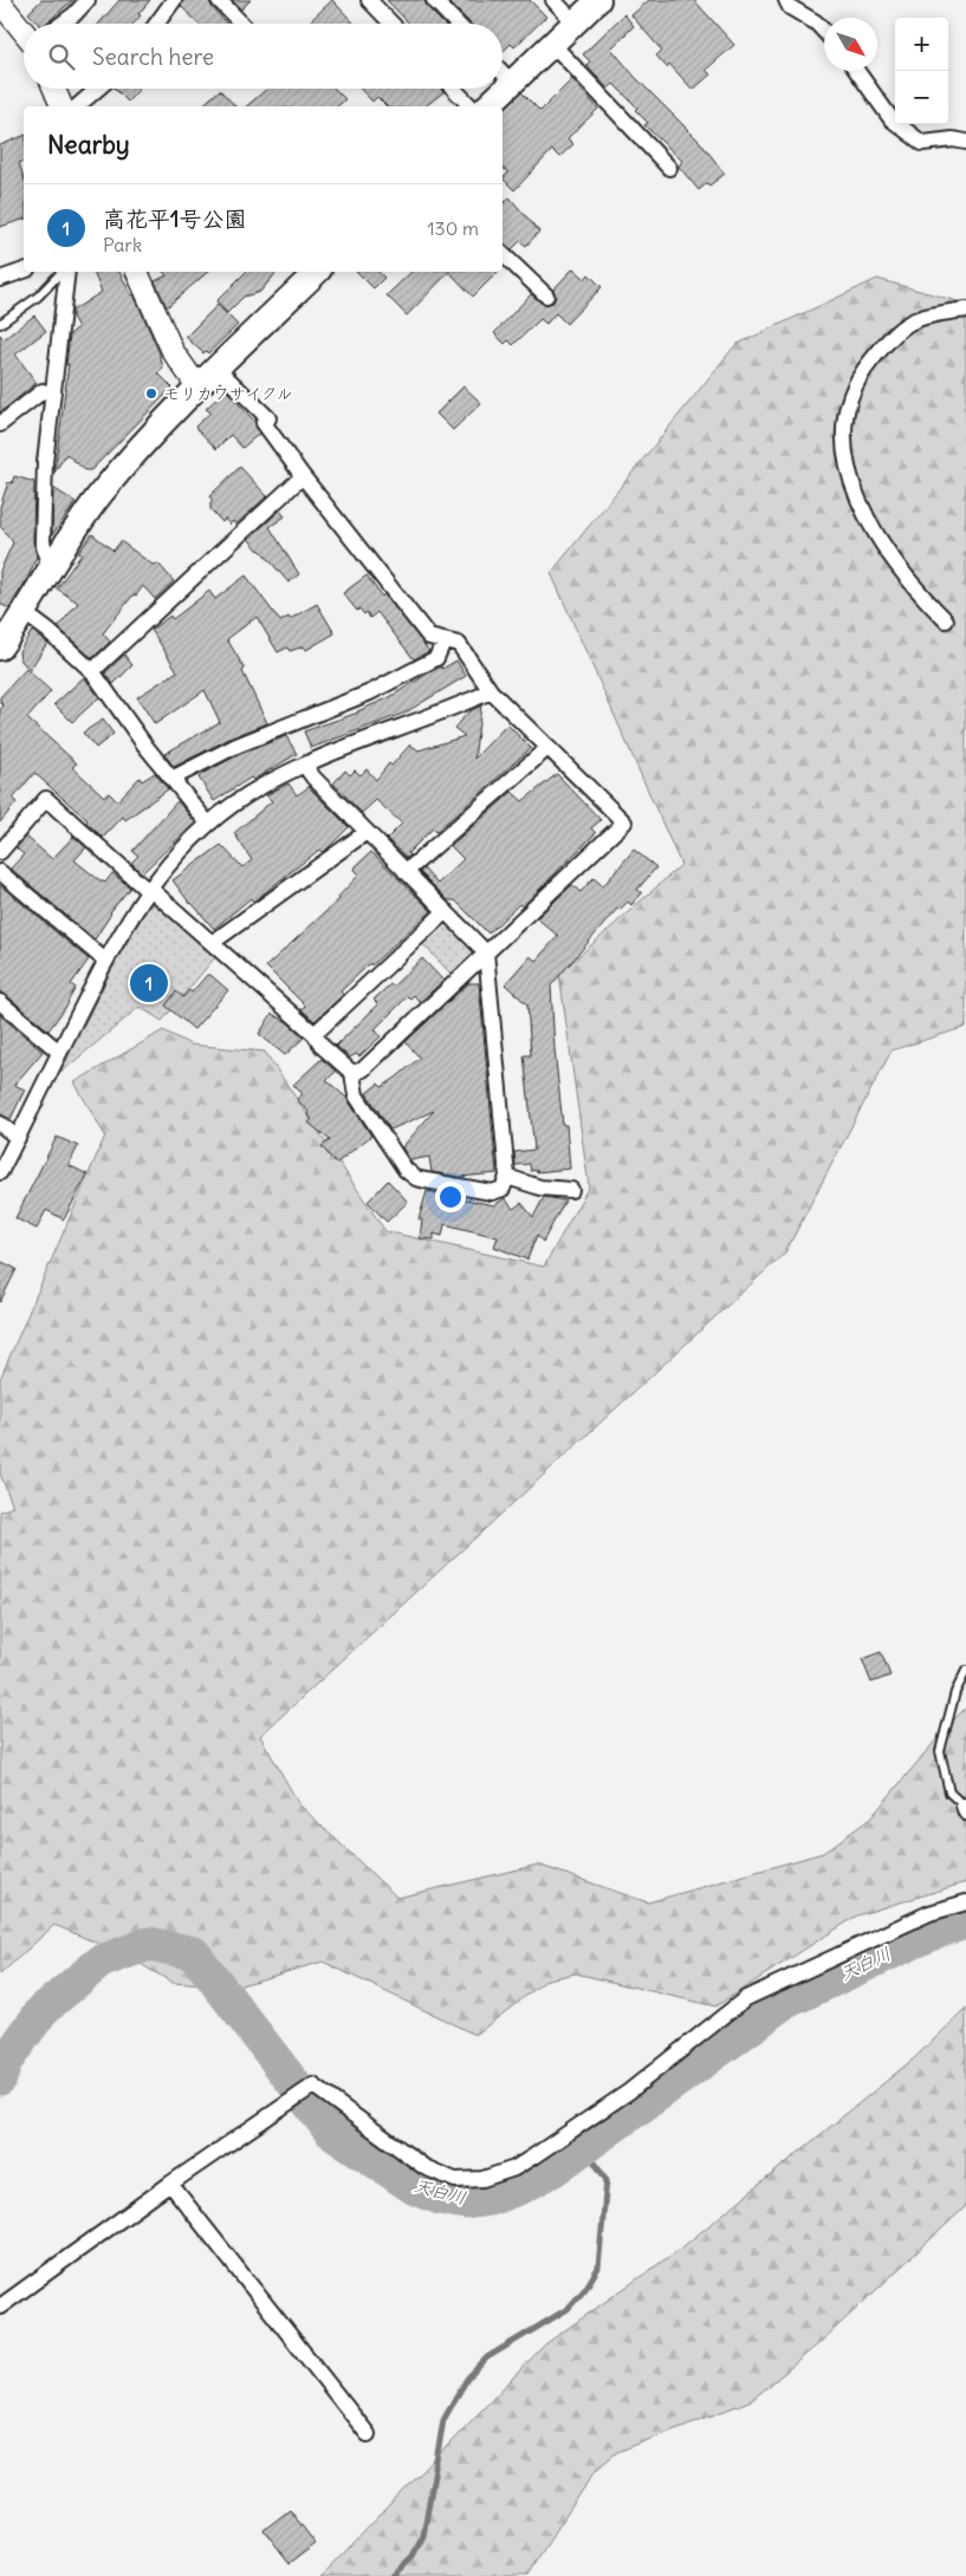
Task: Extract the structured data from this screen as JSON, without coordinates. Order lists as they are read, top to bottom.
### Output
{
  "water": ["天白川"],
  "places": ["モリカワサイクル"],
  "north": "bottom right",
  "page": {
    "map_buttons": ["+", "−"],
    "search": "Search here",
    "heading": "Nearby",
    "list": [
      {
        "mark": "1",
        "name": "高花平1号公園",
        "note": "Park",
        "value": "130 m"
      }
    ],
    "pins": "1"
  }
}
